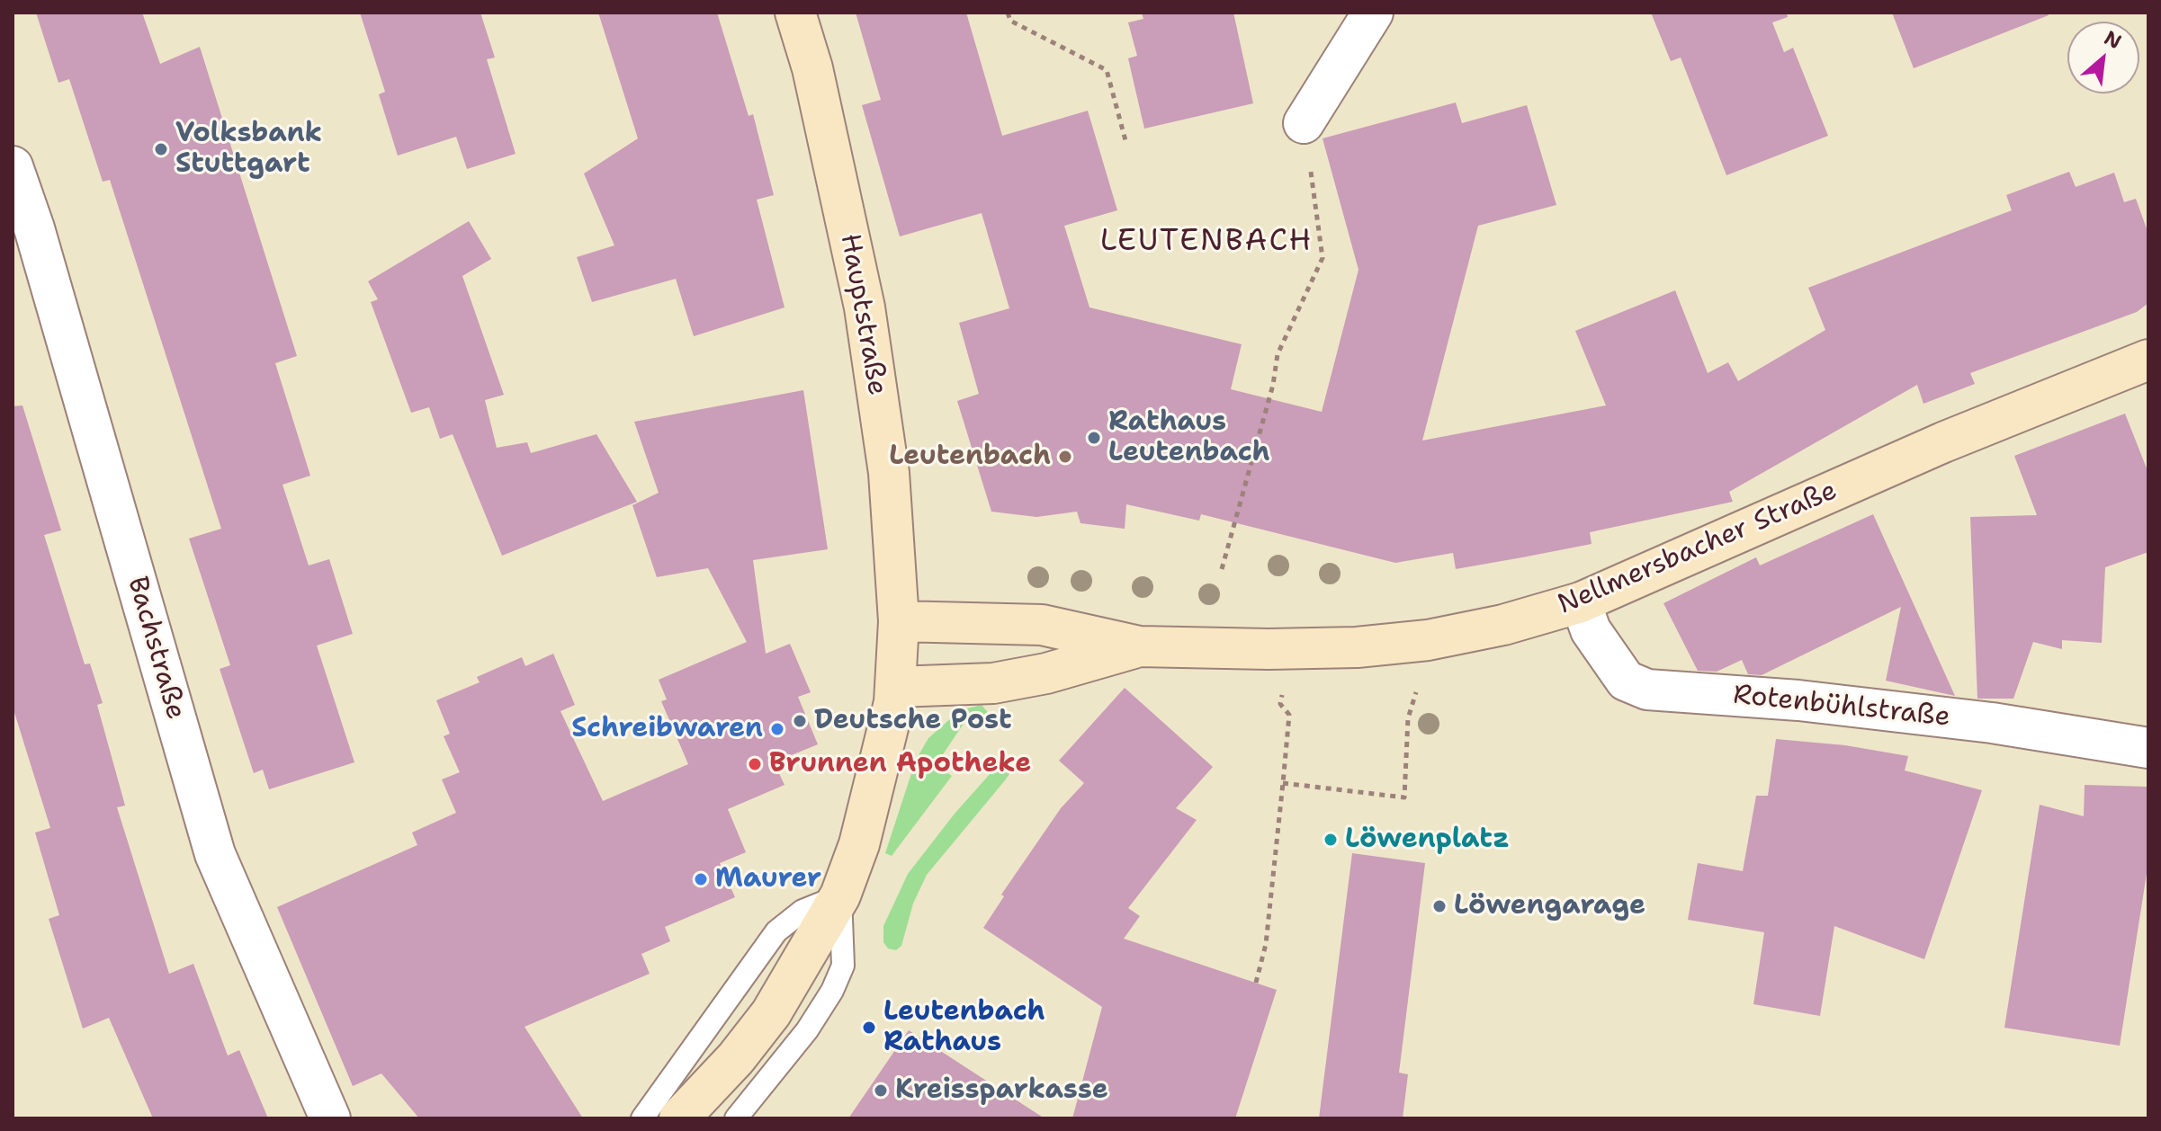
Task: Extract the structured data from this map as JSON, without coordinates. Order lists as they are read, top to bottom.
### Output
{
  "streets": {
    "street": [
      "Hauptstraße",
      "Nellmersbacher Straße",
      "Bachstraße",
      "Rotenbühlstraße"
    ]
  },
  "crossings": [
    ["Hauptstraße", "Nellmersbacher Straße"],
    ["Nellmersbacher Straße", "Rotenbühlstraße"]
  ],
  "districts": ["LEUTENBACH"],
  "places": [
    "Volksbank Stuttgart",
    "Rathaus Leutenbach",
    "Leutenbach",
    "Deutsche Post",
    "Schreibwaren",
    "Brunnen Apotheke",
    "Löwenplatz",
    "Maurer",
    "Löwengarage",
    "Leutenbach Rathaus",
    "Kreissparkasse"
  ],
  "north": "top right"
}
